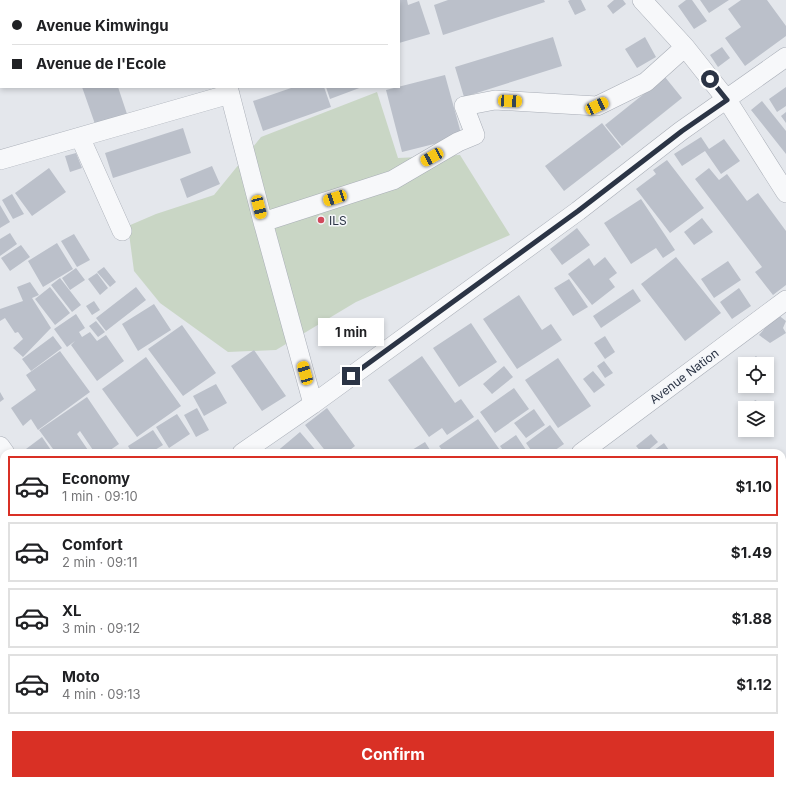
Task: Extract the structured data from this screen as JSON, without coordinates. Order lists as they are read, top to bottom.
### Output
{
  "streets": {
    "street": ["Avenue Nation"]
  },
  "places": ["ILS"],
  "page": {
    "banner": ["Avenue Kimwingu", "Avenue de l'Ecole"],
    "bubble": "1 min",
    "list": [
      {
        "name": "Economy",
        "note": "1 min · 09:10",
        "value": "$1.10"
      },
      {
        "name": "Comfort",
        "note": "2 min · 09:11",
        "value": "$1.49"
      },
      {
        "name": "XL",
        "note": "3 min · 09:12",
        "value": "$1.88"
      },
      {
        "name": "Moto",
        "note": "4 min · 09:13",
        "value": "$1.12"
      }
    ],
    "buttons": "Confirm"
  }
}
